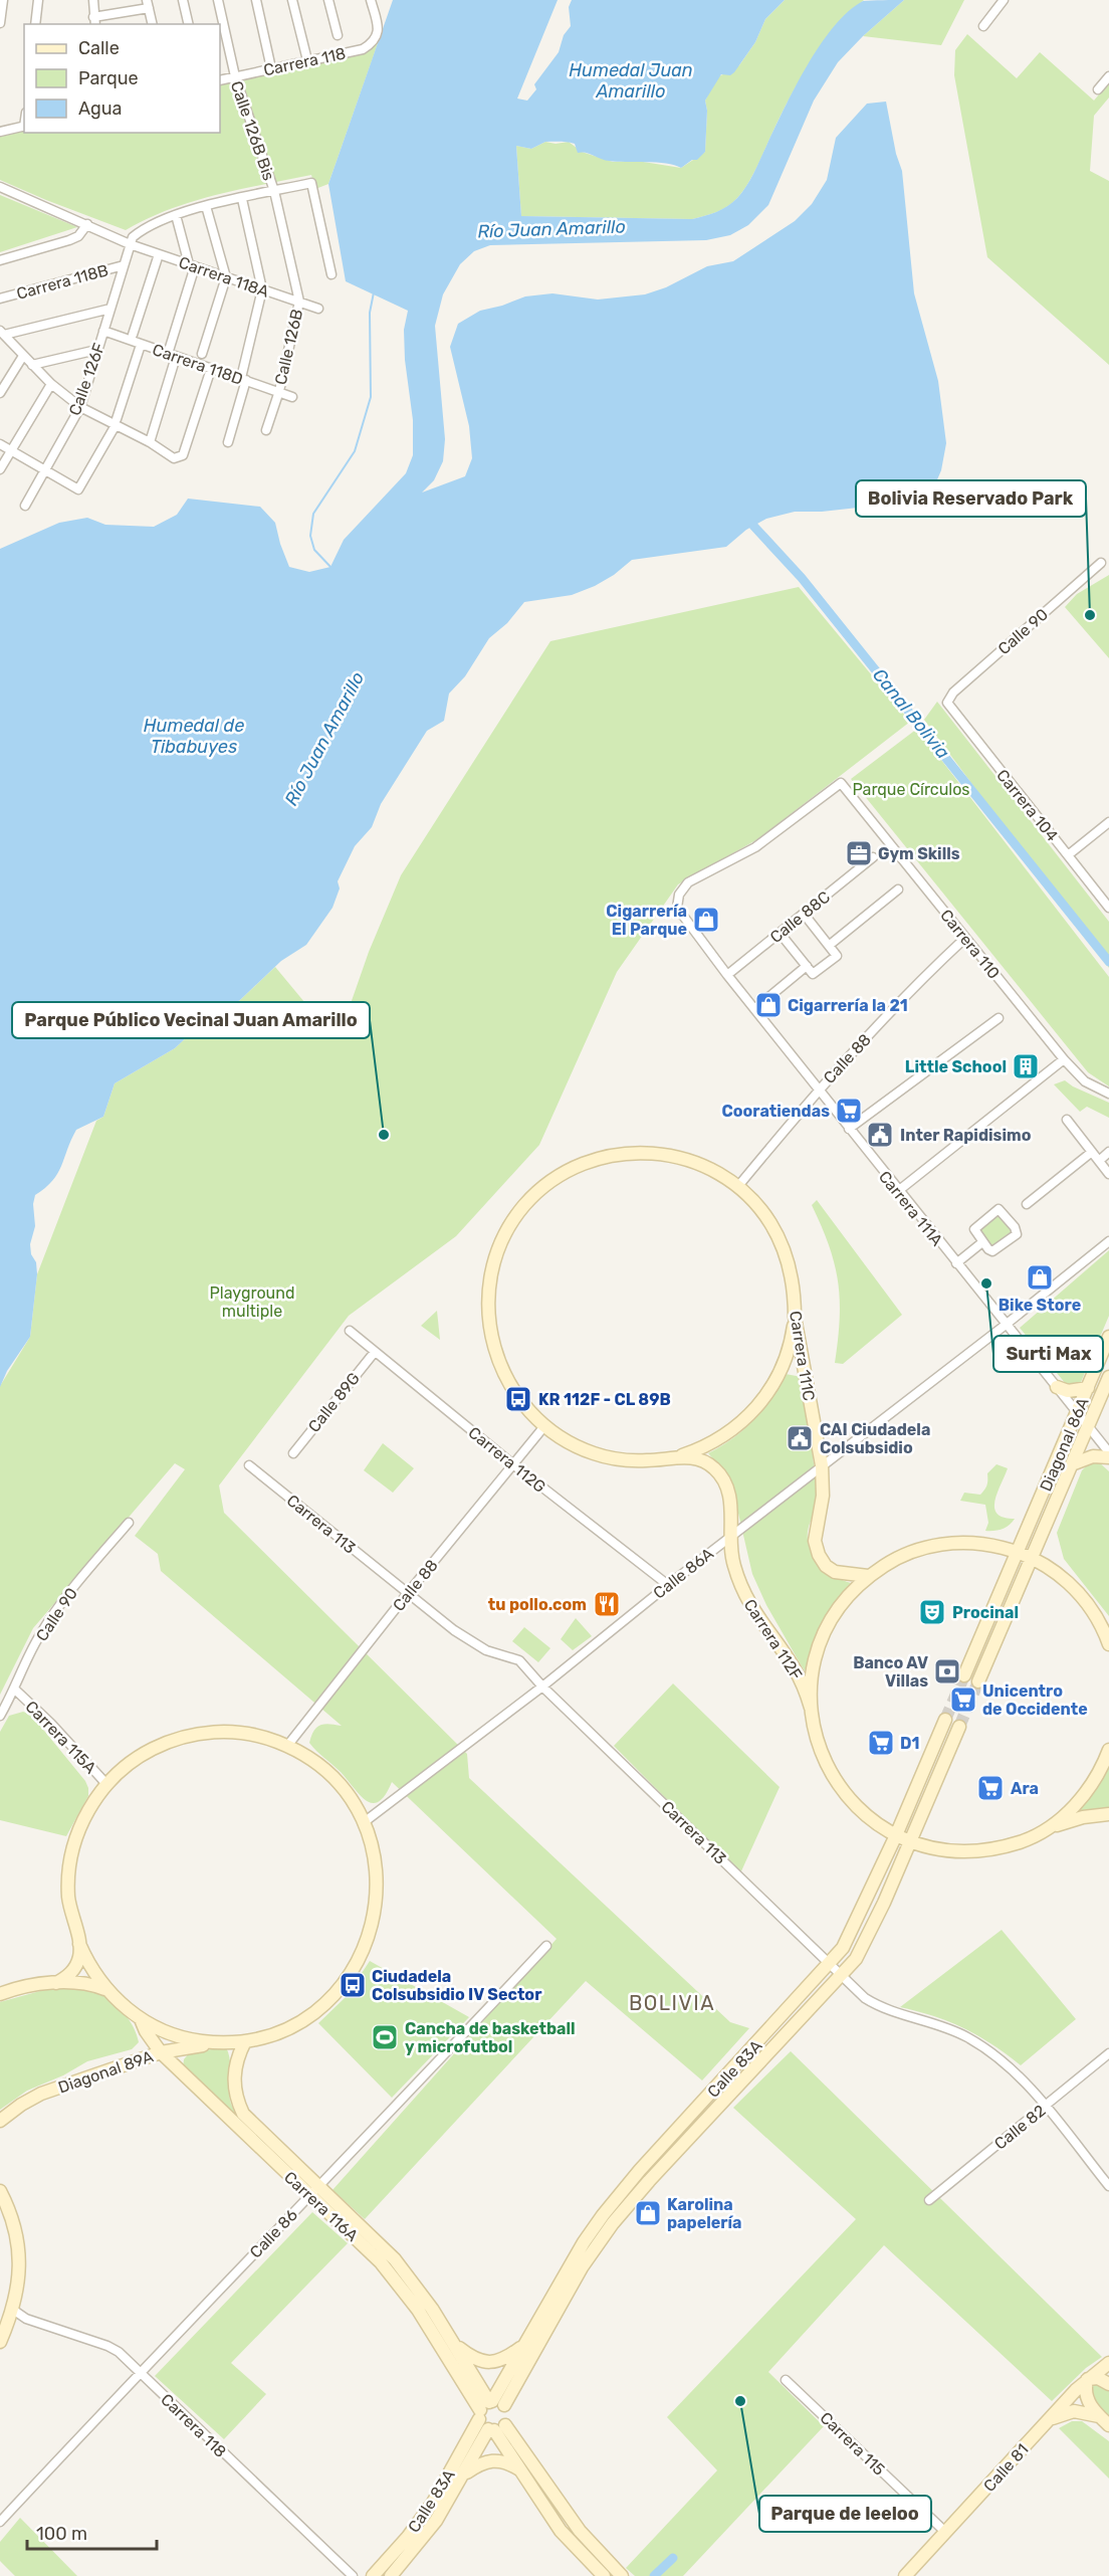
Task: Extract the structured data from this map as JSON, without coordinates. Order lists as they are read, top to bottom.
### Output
{
  "streets": {
    "street": [
      "Carrera 118",
      "Calle 126B Bis",
      "Carrera 118A",
      "Carrera 118B",
      "Calle 126B",
      "Carrera 118D",
      "Calle 126F",
      "Calle 90",
      "Carrera 104",
      "Calle 88C",
      "Carrera 110",
      "Calle 88",
      "Carrera 111A",
      "Carrera 111C",
      "Calle 89G",
      "Diagonal 86A",
      "Carrera 112G",
      "Carrera 113",
      "Calle 86A",
      "Carrera 112F",
      "Carrera 115A",
      "Calle 83A",
      "Diagonal 89A",
      "Calle 82",
      "Carrera 116A",
      "Calle 86",
      "Carrera 115",
      "Calle 81"
    ]
  },
  "crossings": [
    ["Carrera 118", "Calle 126B Bis"],
    ["Carrera 118", "Calle 86"],
    ["Calle 126B Bis", "Carrera 118A"],
    ["Calle 126B Bis", "Calle 126B"],
    ["Calle 126B Bis", "Carrera 118D"],
    ["Carrera 118A", "Calle 126B"],
    ["Carrera 118A", "Calle 126F"],
    ["Carrera 118B", "Calle 126F"],
    ["Calle 126B", "Carrera 118D"],
    ["Carrera 118D", "Calle 126F"],
    ["Calle 90", "Carrera 104"],
    ["Calle 90", "Carrera 115A"],
    ["Calle 88C", "Carrera 111A"],
    ["Carrera 110", "Calle 88"],
    ["Carrera 110", "Carrera 111A"],
    ["Calle 88", "Carrera 111A"],
    ["Calle 88", "Carrera 111C"],
    ["Calle 88", "Carrera 112G"],
    ["Calle 88", "Carrera 113"],
    ["Calle 88", "Carrera 112F"],
    ["Carrera 111A", "Diagonal 86A"],
    ["Carrera 111A", "Calle 86A"],
    ["Carrera 111C", "Calle 86A"],
    ["Carrera 111C", "Carrera 112F"],
    ["Calle 89G", "Carrera 112G"],
    ["Carrera 112G", "Calle 86A"],
    ["Carrera 113", "Calle 86A"],
    ["Carrera 113", "Calle 83A"],
    ["Carrera 113", "Calle 82"],
    ["Calle 86A", "Carrera 112F"],
    ["Calle 86A", "Diagonal 89A"],
    ["Calle 83A", "Carrera 116A"],
    ["Diagonal 89A", "Carrera 116A"],
    ["Carrera 116A", "Calle 86"],
    ["Carrera 115", "Calle 81"]
  ],
  "districts": ["BOLIVIA"],
  "water": [
    "Humedal Juan Amarillo",
    "Río Juan Amarillo",
    "Canal Bolivia",
    "Humedal de Tibabuyes"
  ],
  "parks": ["Parque Círculos", "Playground multiple"],
  "places": {
    "other": [
      "Bolivia Reservado Park",
      "Parque Público Vecinal Juan Amarillo",
      "Surti Max",
      "Parque de leeloo"
    ],
    "office": ["Gym Skills"],
    "shop": [
      "Cigarrería El Parque",
      "Cigarrería la 21",
      "Bike Store",
      "Karolina papelería"
    ],
    "building": ["Little School"],
    "supermarket": [
      "Cooratiendas",
      "Unicentro de Occidente",
      "D1",
      "Ara"
    ],
    "public building": ["Inter Rapidisimo", "CAI Ciudadela Colsubsidio"],
    "bus stop": ["KR 112F - CL 89B", "Ciudadela Colsubsidio IV Sector"],
    "restaurant": ["tu pollo.com"],
    "theatre": ["Procinal"],
    "bank": ["Banco AV Villas"],
    "sports": ["Cancha de basketball y microfutbol"]
  },
  "legend": ["Calle", "Parque", "Agua"],
  "scale_bar": "100 m"
}
